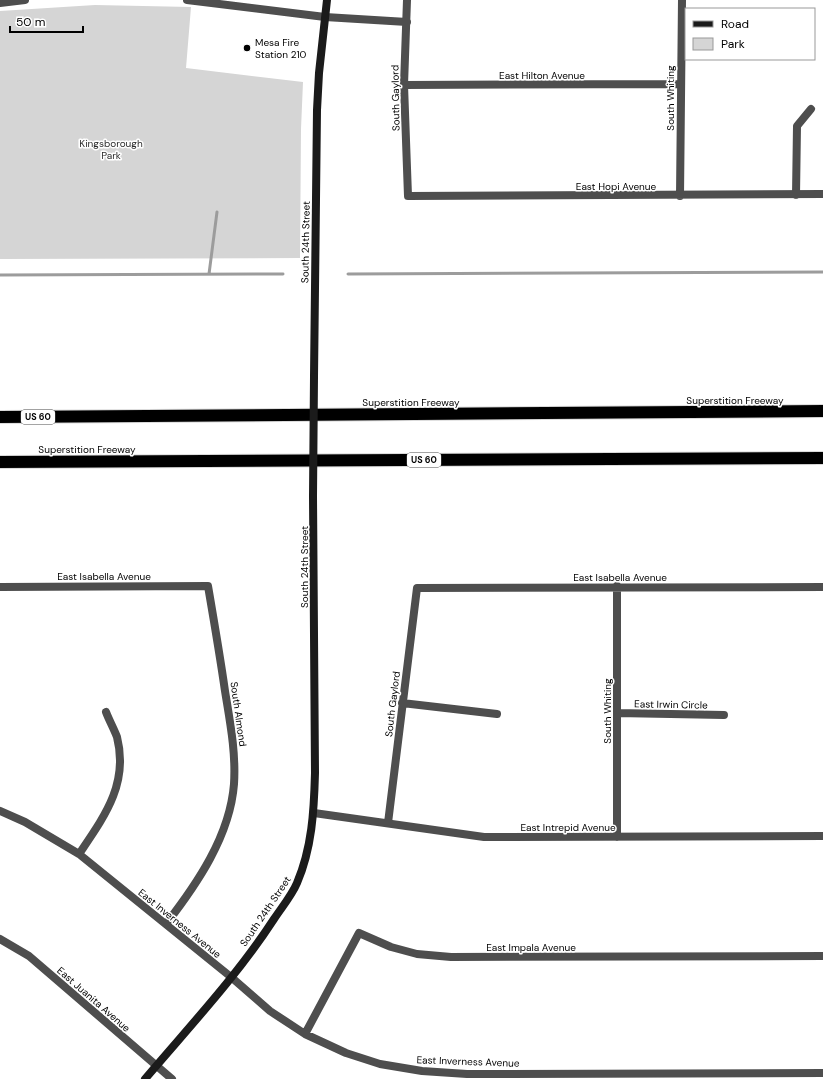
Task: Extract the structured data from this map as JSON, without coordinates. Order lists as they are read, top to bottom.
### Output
{
  "streets": {
    "highway": ["Superstition Freeway", "US 60"],
    "street": [
      "East Hilton Avenue",
      "South Gaylord",
      "South Whiting",
      "East Hopi Avenue",
      "South 24th Street",
      "East Isabella Avenue",
      "East Irwin Circle",
      "South Almond",
      "East Intrepid Avenue",
      "East Inverness Avenue",
      "East Impala Avenue",
      "East Juanita Avenue"
    ]
  },
  "crossings": [
    ["East Hilton Avenue", "South Gaylord"],
    ["East Hilton Avenue", "South Whiting"],
    ["South Gaylord", "East Hopi Avenue"],
    ["South Gaylord", "East Isabella Avenue"],
    ["South Gaylord", "East Intrepid Avenue"],
    ["South Whiting", "East Hopi Avenue"],
    ["South Whiting", "East Isabella Avenue"],
    ["South Whiting", "East Irwin Circle"],
    ["South Whiting", "East Intrepid Avenue"],
    ["South 24th Street", "East Intrepid Avenue"],
    ["South 24th Street", "East Inverness Avenue"],
    ["South 24th Street", "East Juanita Avenue"],
    ["East Isabella Avenue", "South Almond"],
    ["South Almond", "East Inverness Avenue"],
    ["East Inverness Avenue", "East Impala Avenue"]
  ],
  "parks": ["Kingsborough Park"],
  "places": ["Mesa Fire Station 210"],
  "legend": ["Road", "Park"],
  "scale_bar": "50 m"
}
